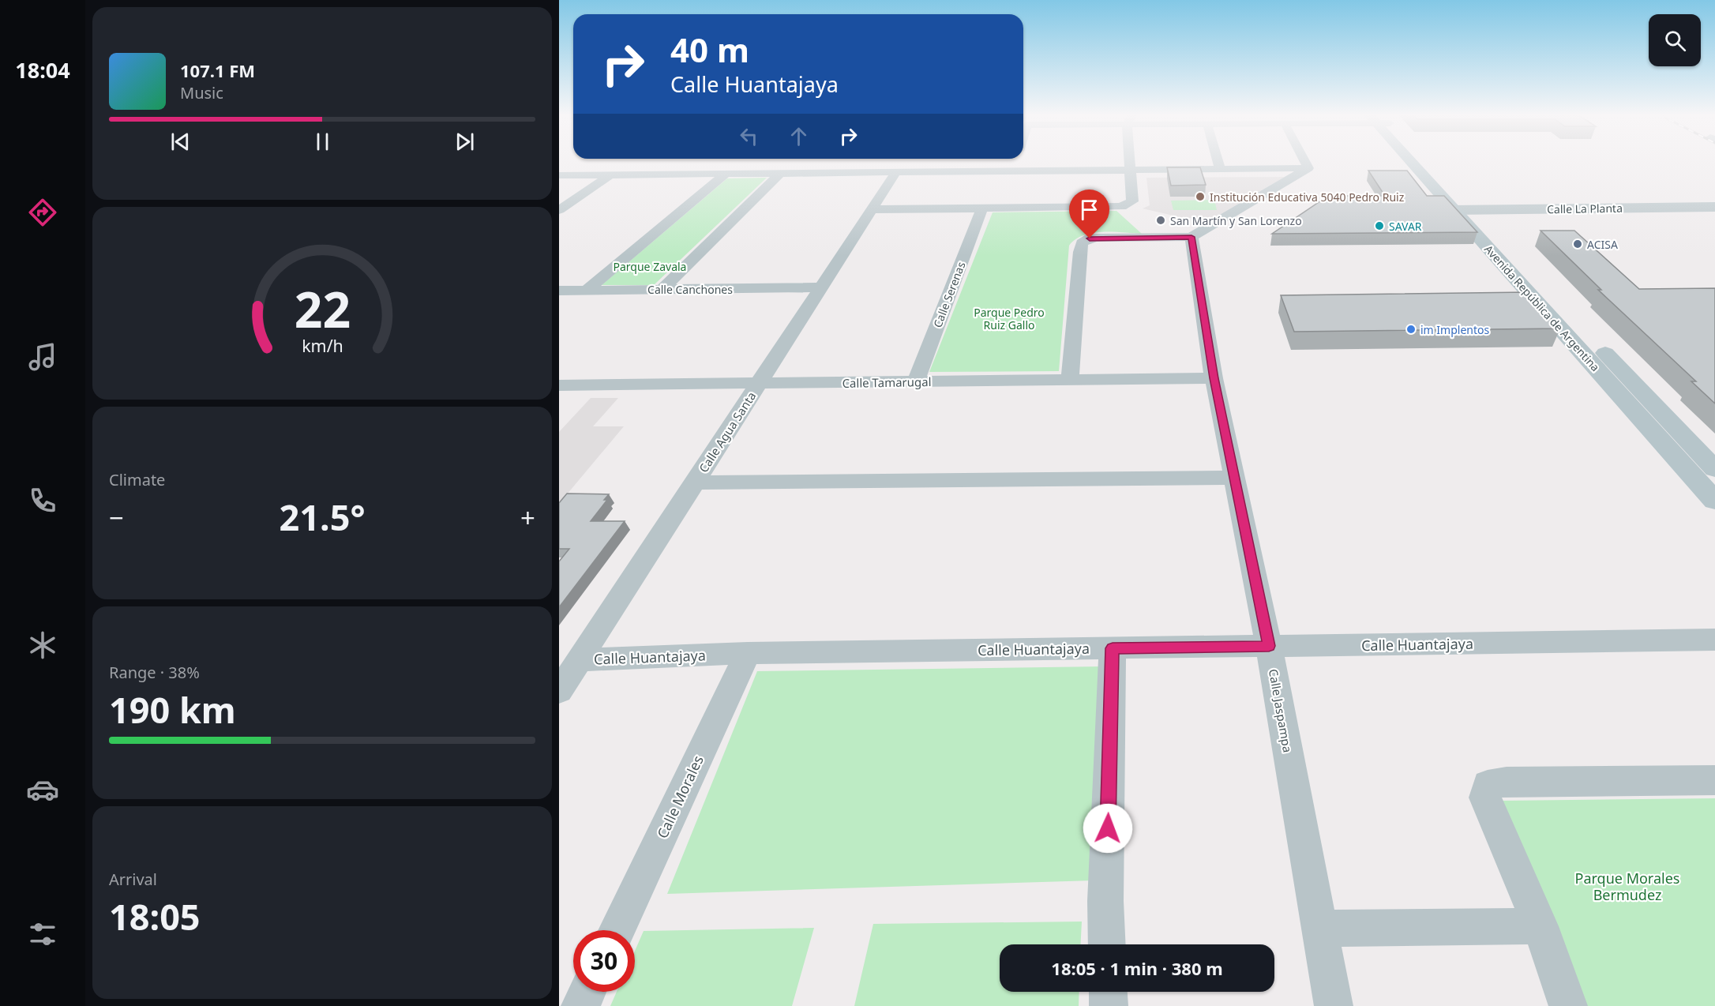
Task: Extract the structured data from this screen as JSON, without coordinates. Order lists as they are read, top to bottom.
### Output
{
  "streets": {
    "main road": ["Avenida República de Argentina"],
    "street": [
      "Calle La Planta",
      "Calle Canchones",
      "Calle Serenas",
      "Calle Tamarugal",
      "Calle Agua Santa",
      "Calle Huantajaya",
      "Calle Jaspampa",
      "Calle Morales"
    ]
  },
  "crossings": [
    ["Calle La Planta", "Avenida República de Argentina"],
    ["Calle Canchones", "Calle Agua Santa"],
    ["Calle Serenas", "Calle Tamarugal"],
    ["Calle Tamarugal", "Calle Agua Santa"],
    ["Calle Tamarugal", "Calle Jaspampa"],
    ["Calle Agua Santa", "Calle Huantajaya"],
    ["Calle Huantajaya", "Calle Jaspampa"],
    ["Calle Huantajaya", "Calle Morales"]
  ],
  "parks": ["Parque Zavala", "Parque Pedro Ruiz Gallo", "Parque Morales Bermudez"],
  "places": [
    "Institución Educativa 5040 Pedro Ruiz",
    "San Martín y San Lorenzo",
    "SAVAR",
    "ACISA",
    "im Implentos"
  ],
  "page": {
    "tabs": "18:04",
    "turn": ["40 m", "Calle Huantajaya"],
    "song": ["107.1 FM", "Music"],
    "tile": [
      "Climate",
      ["Range · 38%", "190 km"],
      ["Arrival", "18:05"]
    ],
    "heat": ["−", "21.5°", "+"],
    "limit": "30",
    "trip": "18:05 · 1 min · 380 m",
    "gauge": ["22", "km/h"]
  }
}
